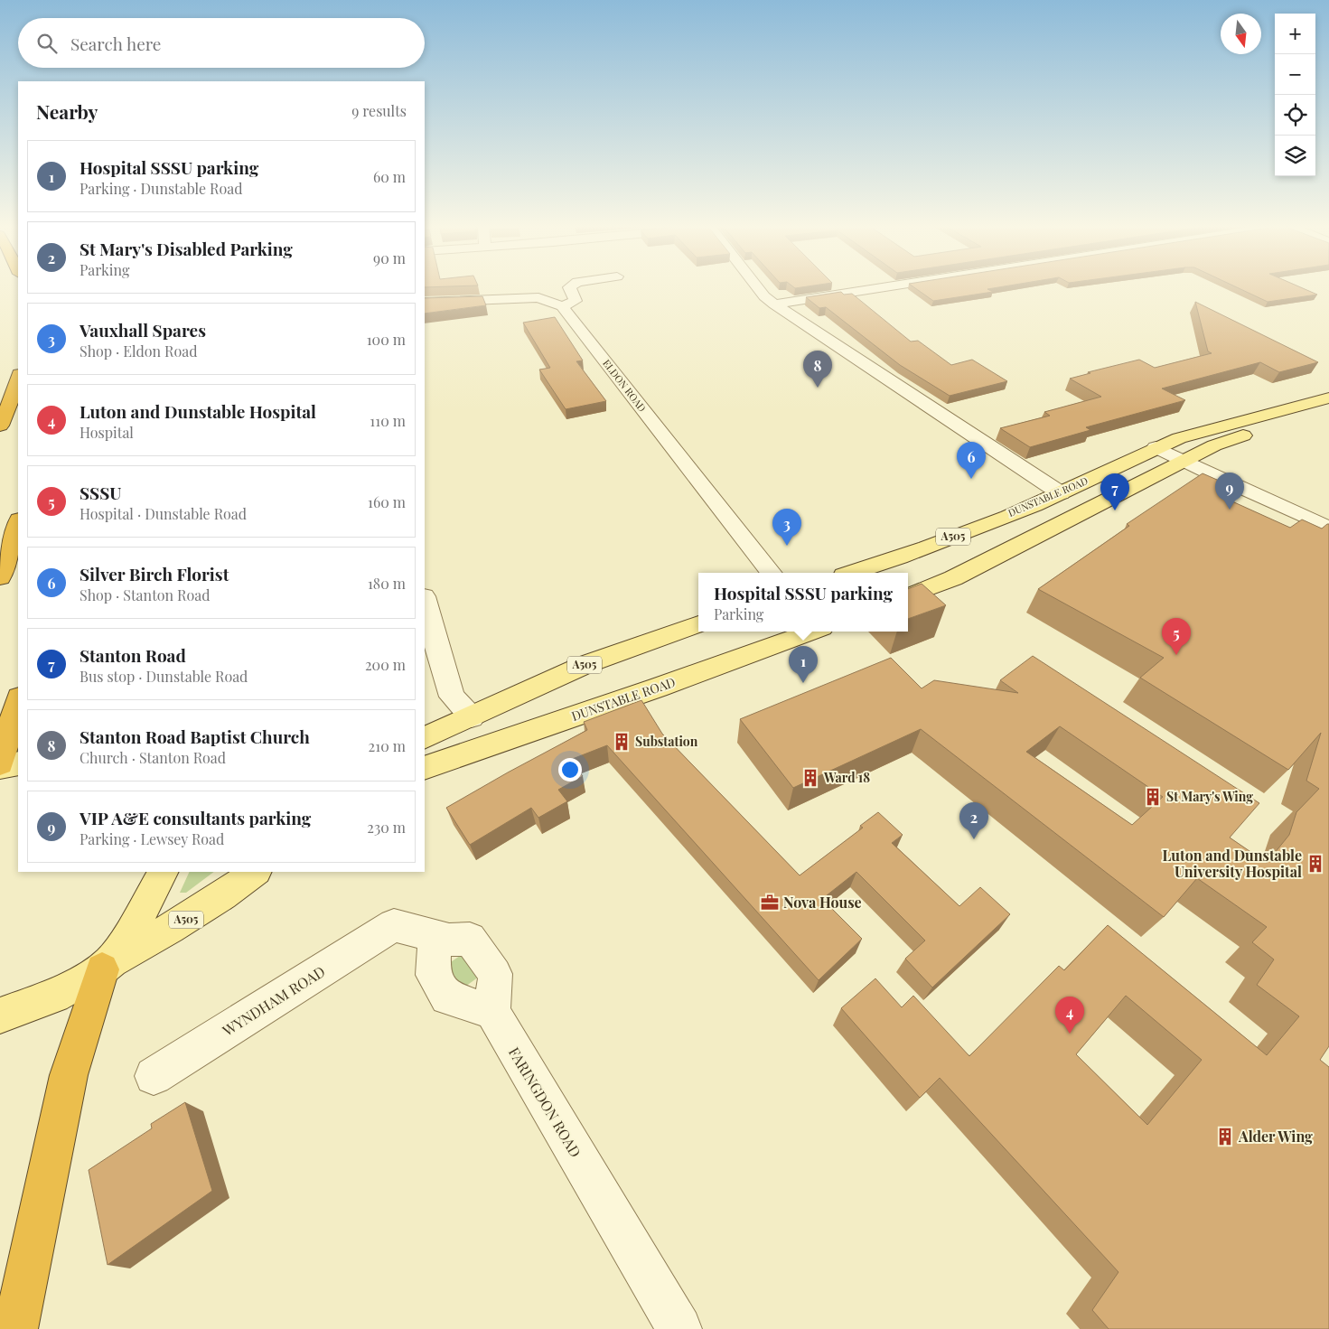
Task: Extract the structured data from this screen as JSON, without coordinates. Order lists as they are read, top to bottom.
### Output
{
  "streets": {
    "main road": ["DUNSTABLE ROAD", "A505"],
    "street": ["ELDON ROAD", "WYNDHAM ROAD", "FARINGDON ROAD"]
  },
  "places": {
    "building": [
      "Substation",
      "Ward 18",
      "St Mary's Wing",
      "Luton and Dunstable University Hospital",
      "Alder Wing"
    ],
    "office": ["Nova House"]
  },
  "north": "bottom",
  "page": {
    "map_buttons": ["+", "−"],
    "search": "Search here",
    "heading": ["Nearby", "9 results"],
    "list": [
      {
        "mark": "1",
        "name": "Hospital SSSU parking",
        "note": "Parking · Dunstable Road",
        "value": "60 m"
      },
      {
        "mark": "2",
        "name": "St Mary's Disabled Parking",
        "note": "Parking",
        "value": "90 m"
      },
      {
        "mark": "3",
        "name": "Vauxhall Spares",
        "note": "Shop · Eldon Road",
        "value": "100 m"
      },
      {
        "mark": "4",
        "name": "Luton and Dunstable Hospital",
        "note": "Hospital",
        "value": "110 m"
      },
      {
        "mark": "5",
        "name": "SSSU",
        "note": "Hospital · Dunstable Road",
        "value": "160 m"
      },
      {
        "mark": "6",
        "name": "Silver Birch Florist",
        "note": "Shop · Stanton Road",
        "value": "180 m"
      },
      {
        "mark": "7",
        "name": "Stanton Road",
        "note": "Bus stop · Dunstable Road",
        "value": "200 m"
      },
      {
        "mark": "8",
        "name": "Stanton Road Baptist Church",
        "note": "Church · Stanton Road",
        "value": "210 m"
      },
      {
        "mark": "9",
        "name": "VIP A&E consultants parking",
        "note": "Parking · Lewsey Road",
        "value": "230 m"
      }
    ],
    "pins": [
      "8",
      "6",
      "9",
      "7",
      "3",
      "5",
      "1",
      "2",
      "4"
    ],
    "popup": ["Hospital SSSU parking", "Parking"]
  }
}
